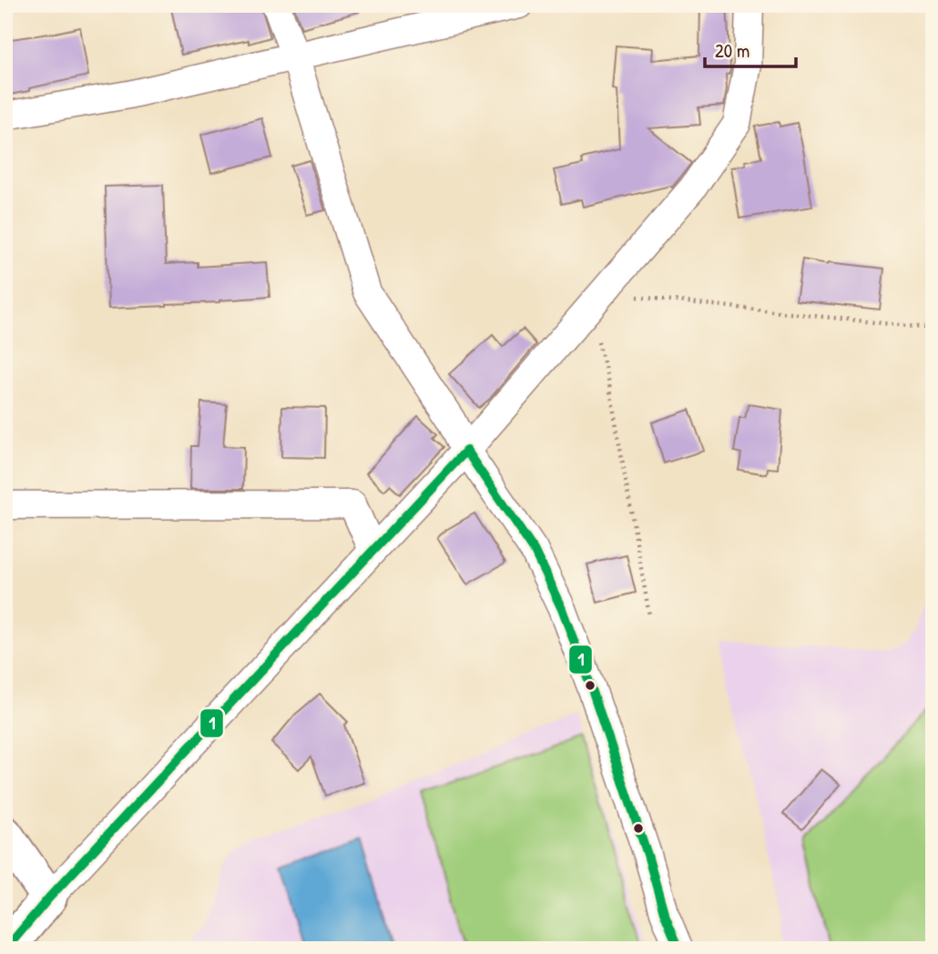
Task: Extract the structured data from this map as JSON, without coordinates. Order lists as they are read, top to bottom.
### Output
{
  "lines": ["transit line 1"],
  "scale_bar": "20 m"
}
